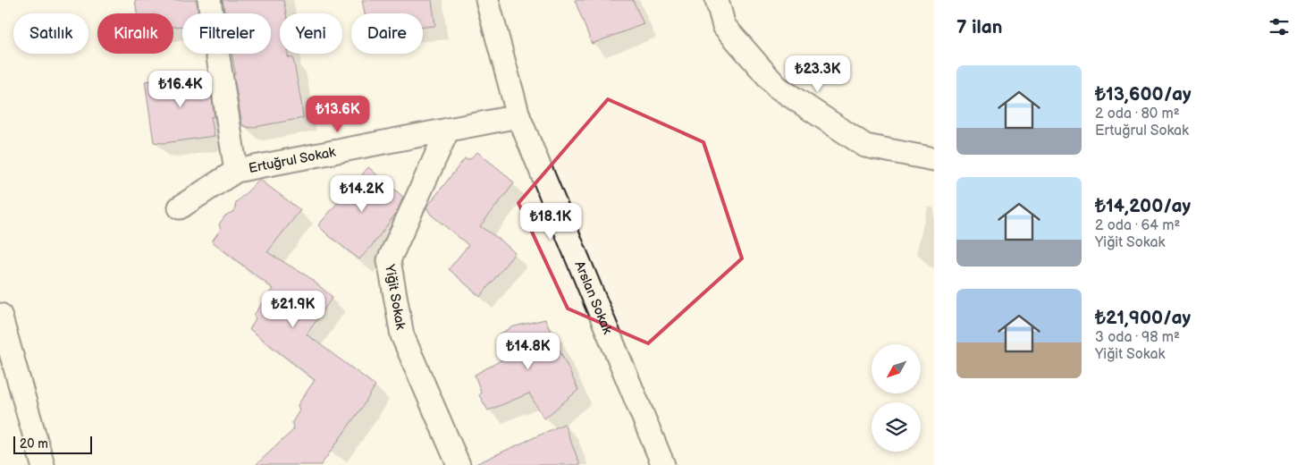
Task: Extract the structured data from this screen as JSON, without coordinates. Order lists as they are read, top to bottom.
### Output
{
  "streets": {
    "street": ["Ertuğrul Sokak", "Yiğit Sokak", "Arslan Sokak"]
  },
  "crossings": [
    ["Ertuğrul Sokak", "Yiğit Sokak"],
    ["Ertuğrul Sokak", "Arslan Sokak"]
  ],
  "scale_bar": "20 m",
  "north": "bottom left",
  "page": {
    "heading": "7 ilan",
    "chip": [
      "Satılık",
      "Kiralık",
      "Filtreler",
      "Yeni",
      "Daire"
    ],
    "list": [
      {
        "name": "₺13,600/ay",
        "note": "2 oda · 80 m² · Ertuğrul Sokak"
      },
      {
        "name": "₺14,200/ay",
        "note": "2 oda · 64 m² · Yiğit Sokak"
      },
      {
        "name": "₺21,900/ay",
        "note": "3 oda · 98 m² · Yiğit Sokak"
      }
    ],
    "price": [
      "₺23.3K",
      "₺16.4K",
      "₺13.6K",
      "₺14.2K",
      "₺18.1K",
      "₺21.9K",
      "₺14.8K"
    ],
    "scale": "20 m"
  }
}
